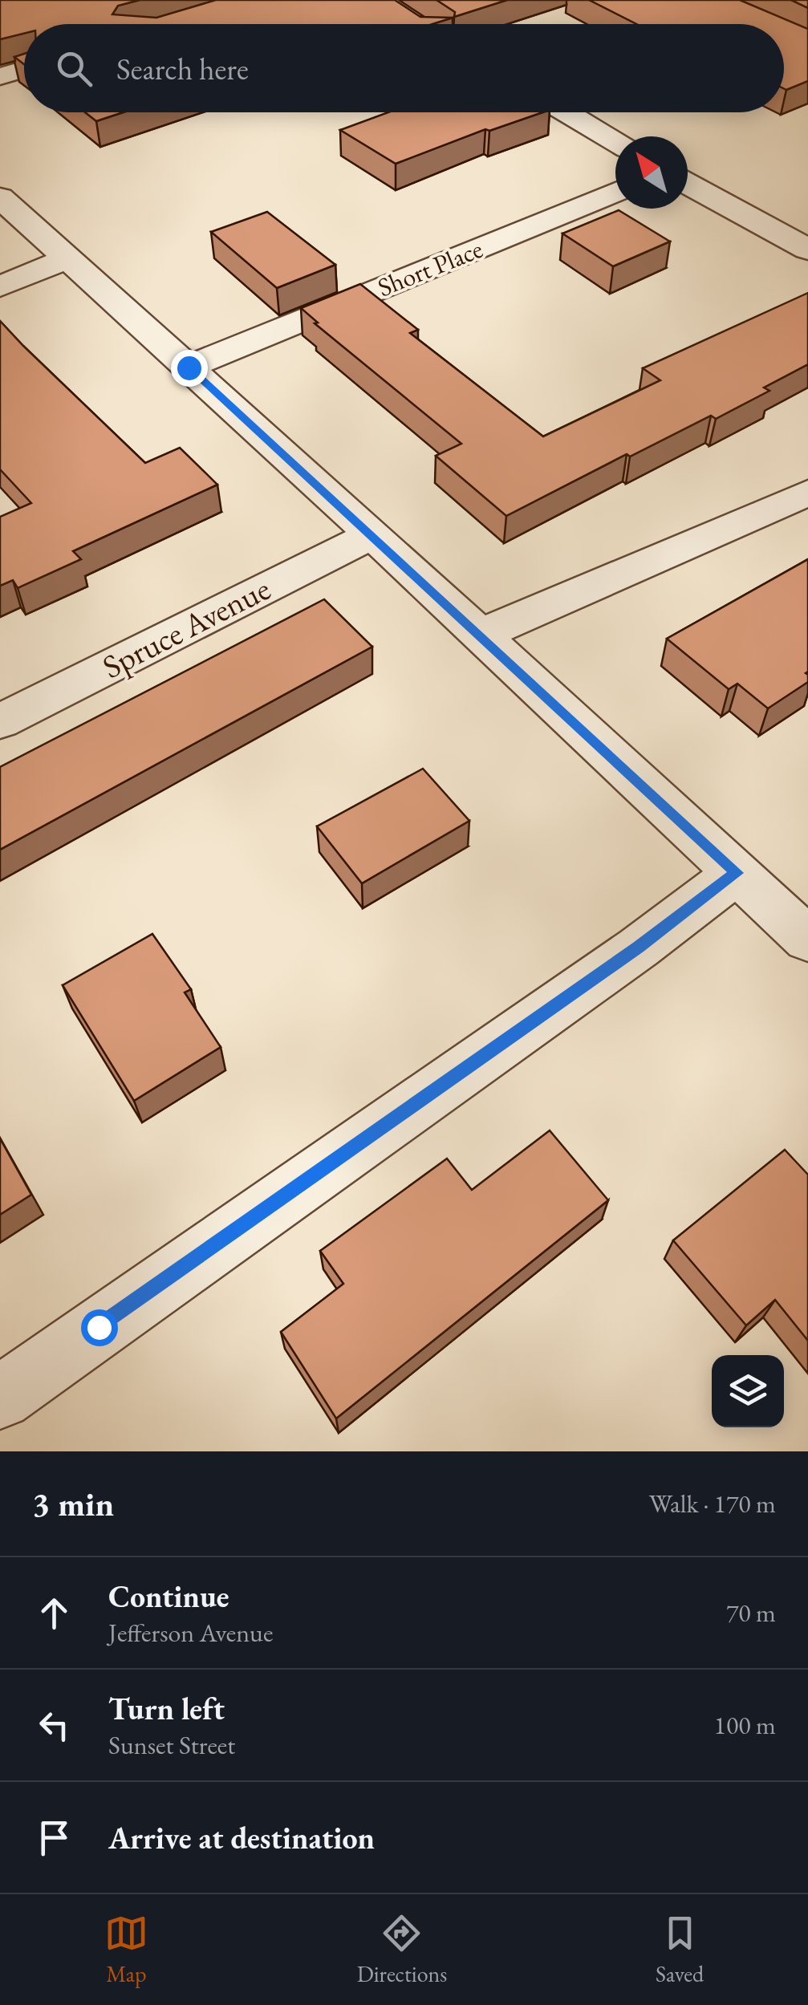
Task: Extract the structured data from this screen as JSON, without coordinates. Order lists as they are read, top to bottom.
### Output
{
  "streets": {
    "street": ["Short Place", "Spruce Avenue"]
  },
  "north": "top left",
  "page": {
    "search": "Search here",
    "heading": ["3 min", "Walk · 170 m"],
    "list": [
      ["Continue", "Jefferson Avenue", "70 m"],
      ["Turn left", "Sunset Street", "100 m"],
      "Arrive at destination"
    ],
    "nav": ["Map", "Directions", "Saved"]
  }
}
